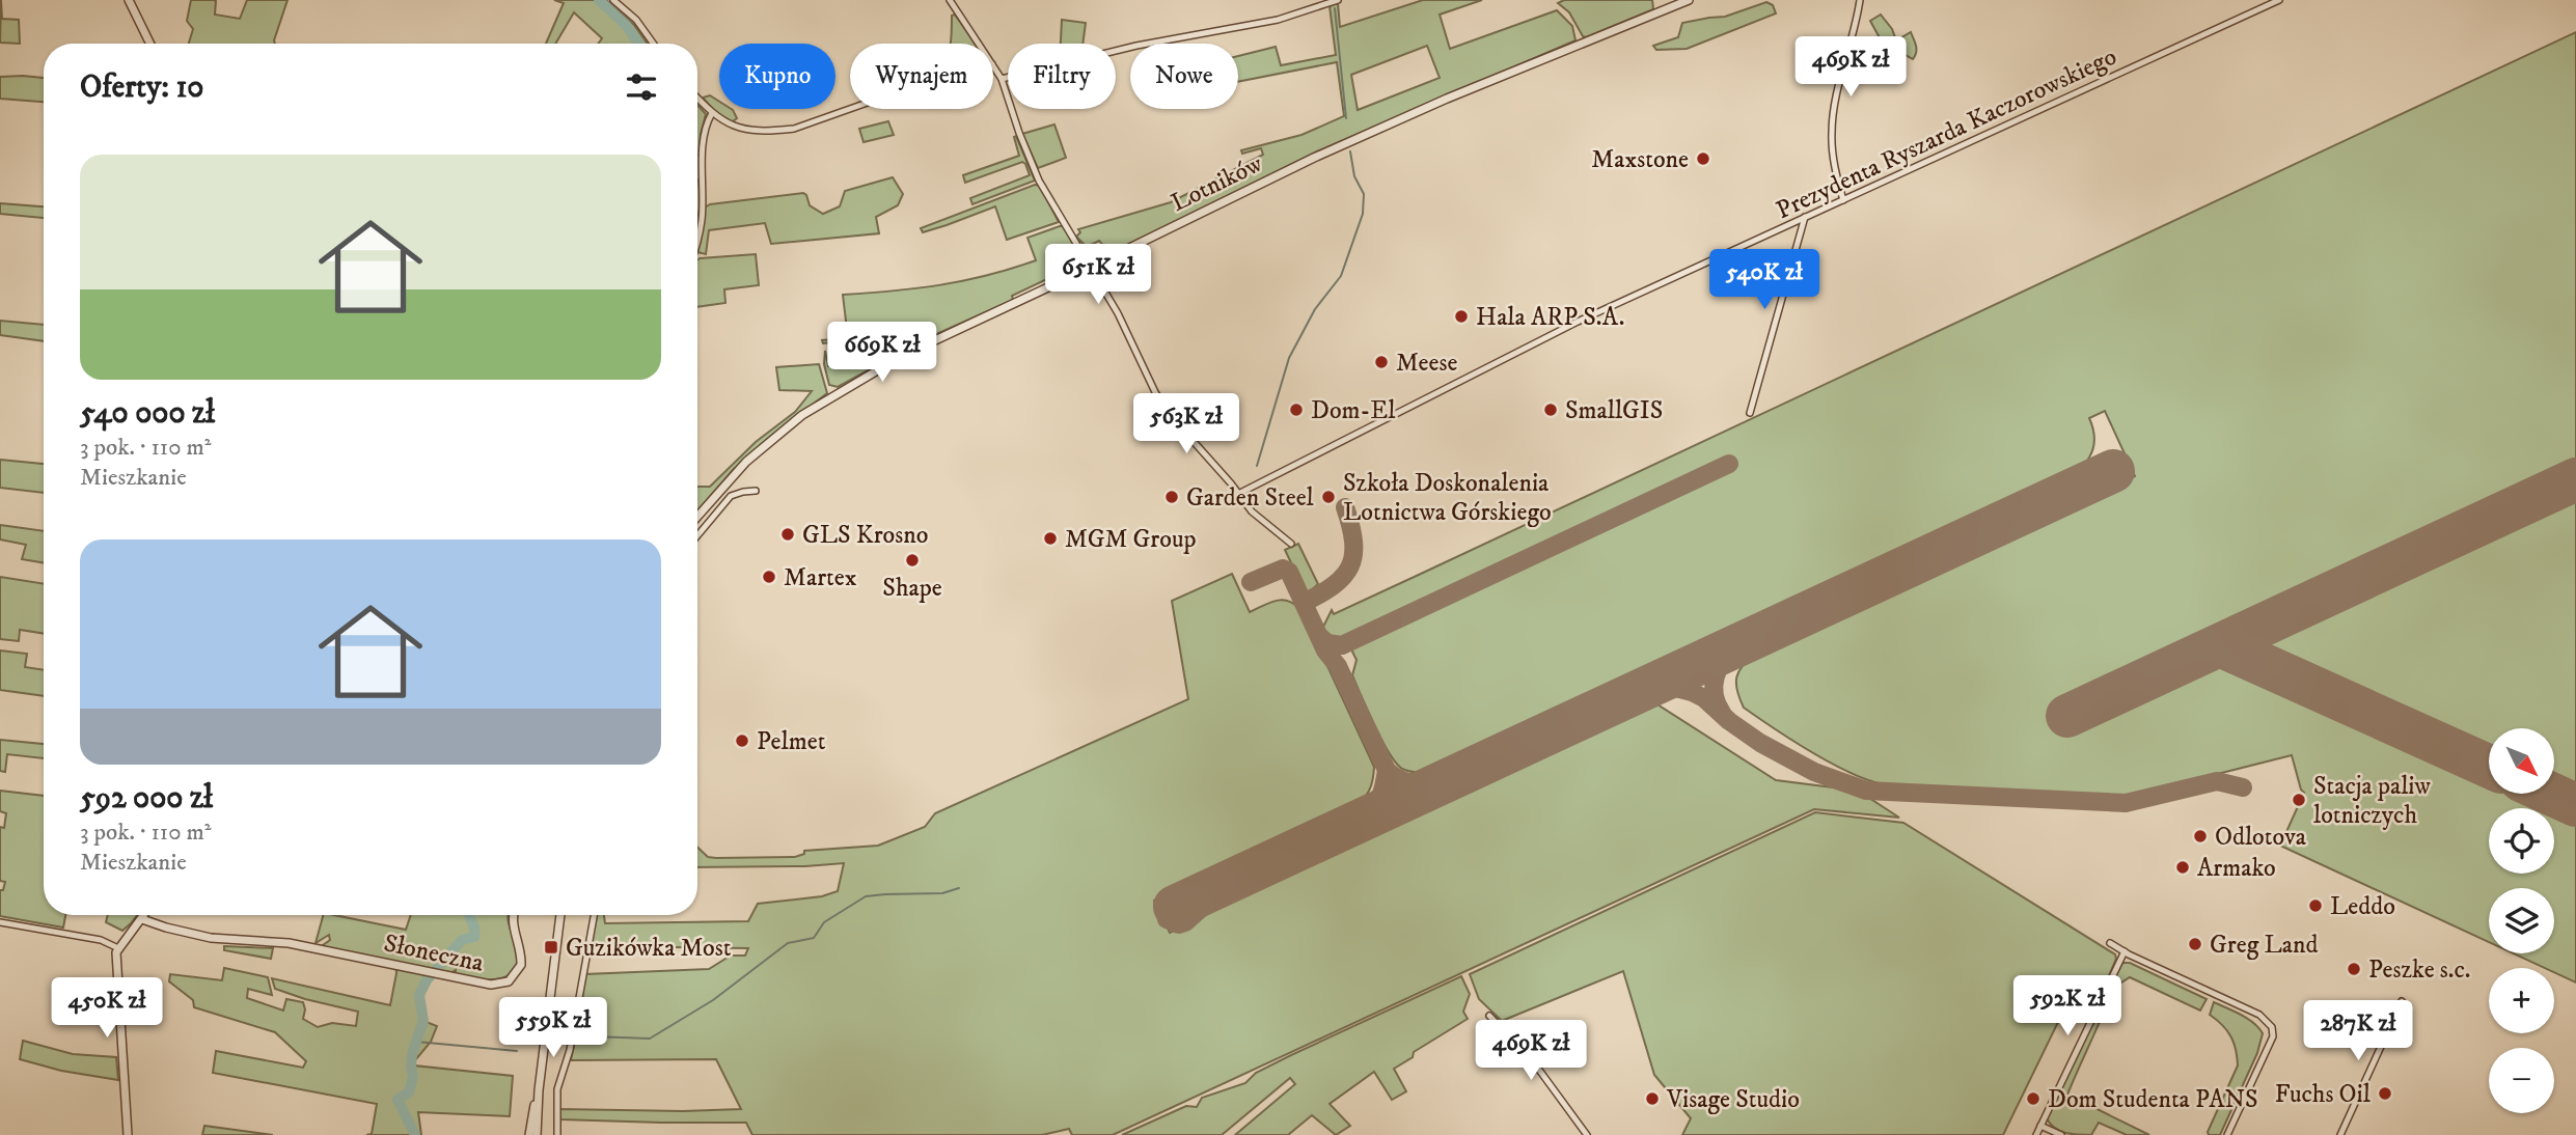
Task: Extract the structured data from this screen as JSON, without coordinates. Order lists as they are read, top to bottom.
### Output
{
  "streets": {
    "street": ["Prezydenta Ryszarda Kaczorowskiego", "Lotników", "Słoneczna"]
  },
  "places": {
    "other": [
      "Maxstone",
      "Hala ARP S.A.",
      "Meese",
      "Dom-El",
      "SmallGIS",
      "Garden Steel",
      "Szkoła Doskonalenia Lotnictwa Górskiego",
      "GLS Krosno",
      "MGM Group",
      "Shape",
      "Martex",
      "Pelmet",
      "Stacja paliw lotniczych",
      "Odlotova",
      "Armako",
      "Leddo",
      "Greg Land",
      "Peszke s.c.",
      "Fuchs Oil",
      "Visage Studio",
      "Dom Studenta PANS"
    ],
    "transit": ["Guzikówka Most"]
  },
  "north": "bottom right",
  "page": {
    "price": [
      "469K zł",
      "651K zł",
      "540K zł",
      "669K zł",
      "563K zł",
      "592K zł",
      "450K zł",
      "559K zł",
      "287K zł",
      "469K zł"
    ],
    "chip": [
      "Kupno",
      "Wynajem",
      "Filtry",
      "Nowe"
    ],
    "heading": "Oferty: 10",
    "list": [
      {
        "name": "540 000 zł",
        "note": "3 pok. · 110 m² · Mieszkanie"
      },
      {
        "name": "592 000 zł",
        "note": "3 pok. · 110 m² · Mieszkanie"
      }
    ],
    "map_buttons": ["+", "−"]
  }
}
